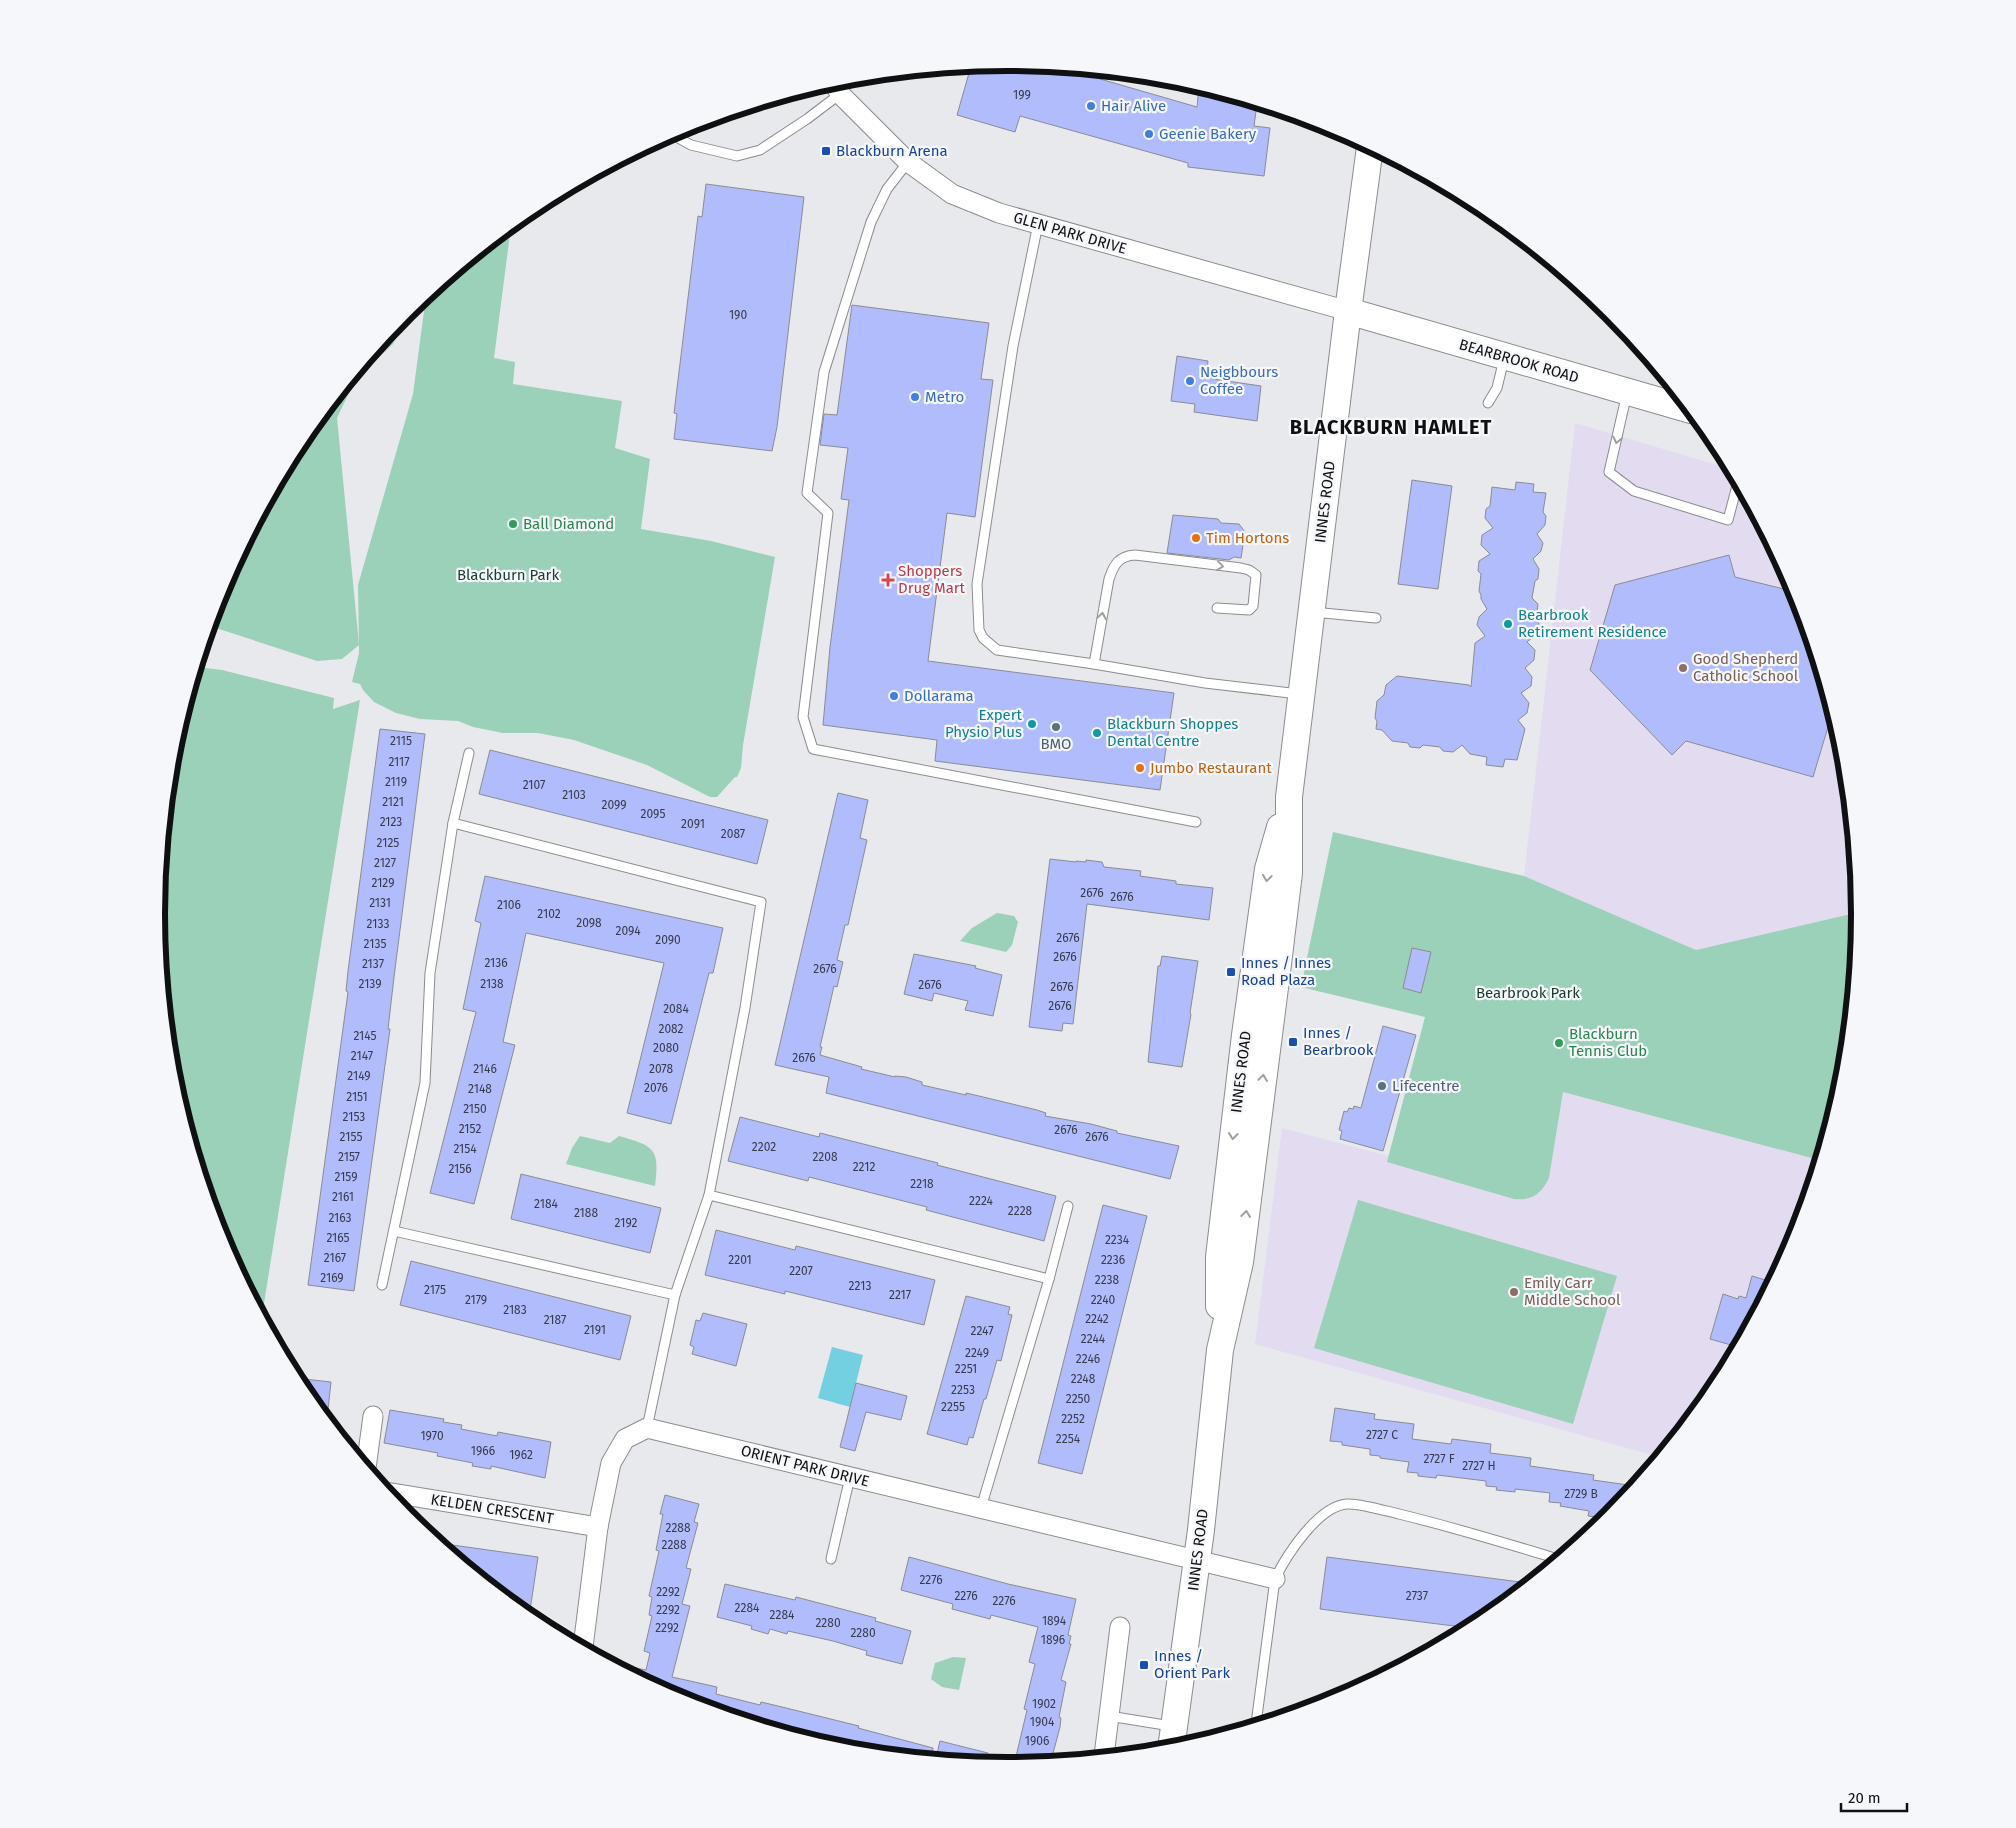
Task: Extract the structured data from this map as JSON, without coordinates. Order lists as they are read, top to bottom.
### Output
{
  "streets": {
    "street": [
      "GLEN PARK DRIVE",
      "BEARBROOK ROAD",
      "INNES ROAD",
      "ORIENT PARK DRIVE",
      "KELDEN CRESCENT"
    ]
  },
  "crossings": [
    ["GLEN PARK DRIVE", "BEARBROOK ROAD"],
    ["GLEN PARK DRIVE", "INNES ROAD"],
    ["BEARBROOK ROAD", "INNES ROAD"],
    ["INNES ROAD", "ORIENT PARK DRIVE"]
  ],
  "districts": ["BLACKBURN HAMLET"],
  "parks": ["Blackburn Park", "Bearbrook Park"],
  "places": {
    "other": [
      "Hair Alive",
      "Geenie Bakery",
      "Neigbbours Coffee",
      "Metro",
      "Ball Diamond",
      "Tim Hortons",
      "Bearbrook Retirement Residence",
      "Good Shepherd Catholic School",
      "Dollarama",
      "Expert Physio Plus",
      "BMO",
      "Blackburn Shoppes Dental Centre",
      "Jumbo Restaurant",
      "Blackburn Tennis Club",
      "Lifecentre",
      "Emily Carr Middle School"
    ],
    "transit": [
      "Blackburn Arena",
      "Innes / Innes Road Plaza",
      "Innes / Bearbrook",
      "Innes / Orient Park"
    ],
    "health": ["Shoppers Drug Mart"]
  },
  "house_numbers": [
    "199",
    "190",
    "2115",
    "2117",
    "2119",
    "2107",
    "2103",
    "2121",
    "2099",
    "2095",
    "2123",
    "2091",
    "2087",
    "2125",
    "2127",
    "2129",
    "2676",
    "2676",
    "2131",
    "2106",
    "2102",
    "2098",
    "2133",
    "2094",
    "2676",
    "2090",
    "2135",
    "2676",
    "2136",
    "2137",
    "2676",
    "2139",
    "2138",
    "2676",
    "2676",
    "2676",
    "2084",
    "2082",
    "2145",
    "2080",
    "2147",
    "2676",
    "2146",
    "2078",
    "2149",
    "2076",
    "2148",
    "2151",
    "2150",
    "2153",
    "2152",
    "2676",
    "2155",
    "2676",
    "2202",
    "2154",
    "2157",
    "2208",
    "2212",
    "2156",
    "2159",
    "2218",
    "2161",
    "2224",
    "2184",
    "2228",
    "2188",
    "2163",
    "2192",
    "2165",
    "2234",
    "2167",
    "2201",
    "2236",
    "2207",
    "2169",
    "2238",
    "2213",
    "2175",
    "2217",
    "2179",
    "2240",
    "2183",
    "2242",
    "2187",
    "2191",
    "2247",
    "2244",
    "2249",
    "2246",
    "2251",
    "2248",
    "2253",
    "2250",
    "2255",
    "2252",
    "2727 C",
    "1970",
    "2254",
    "1966",
    "1962",
    "2727 F",
    "2727 H",
    "2729 B",
    "2288",
    "2288",
    "2276",
    "2292",
    "2276",
    "2737",
    "2276",
    "2284",
    "2292",
    "2284",
    "1894",
    "2280",
    "2292",
    "2280",
    "1896",
    "1902",
    "1904",
    "1906"
  ],
  "scale_bar": "20 m"
}
